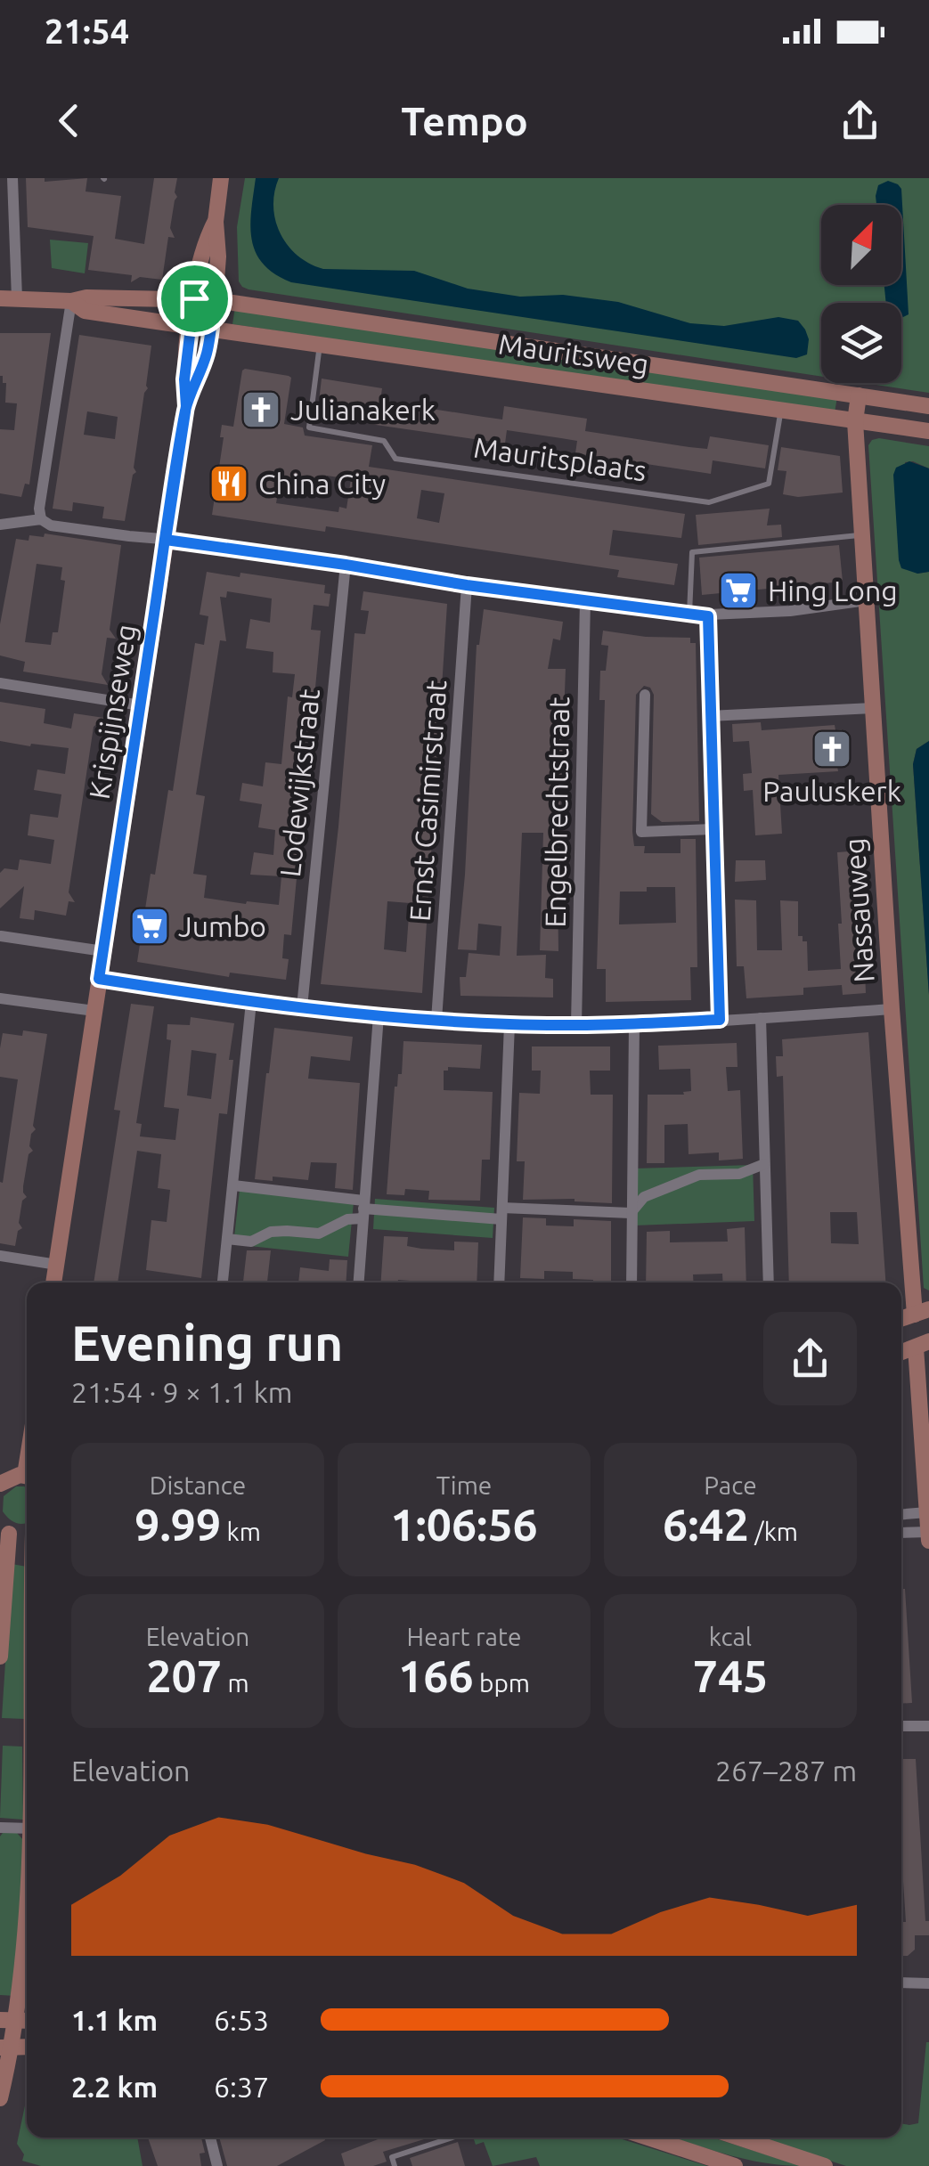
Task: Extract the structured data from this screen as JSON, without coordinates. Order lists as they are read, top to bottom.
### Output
{
  "streets": {
    "street": [
      "Mauritsweg",
      "Krispijnseweg",
      "Lodewijkstraat",
      "Ernst Casimirstraat",
      "Engelbrechtstraat",
      "Nassauweg"
    ],
    "lane": ["Mauritsplaats"]
  },
  "crossings": [
    ["Mauritsweg", "Mauritsplaats"],
    ["Mauritsweg", "Krispijnseweg"],
    ["Mauritsweg", "Nassauweg"]
  ],
  "places": {
    "church": ["Julianakerk", "Pauluskerk"],
    "restaurant": ["China City"],
    "supermarket": ["Hing Long", "Jumbo"]
  },
  "north": "top right",
  "page": {
    "status": "21:54",
    "header": "Tempo",
    "heading": ["Evening run", "21:54 · 9 × 1.1 km"],
    "stats": [
      ["Distance", "9.99 km"],
      ["Time", "1:06:56"],
      ["Pace", "6:42 /km"],
      ["Elevation", "207 m"],
      ["Heart rate", "166 bpm"],
      ["kcal", "745"]
    ],
    "chart": ["Elevation", "267–287 m"],
    "list": [
      {
        "name": "1.1 km",
        "note": "6:53"
      },
      {
        "name": "2.2 km",
        "note": "6:37"
      }
    ]
  }
}
